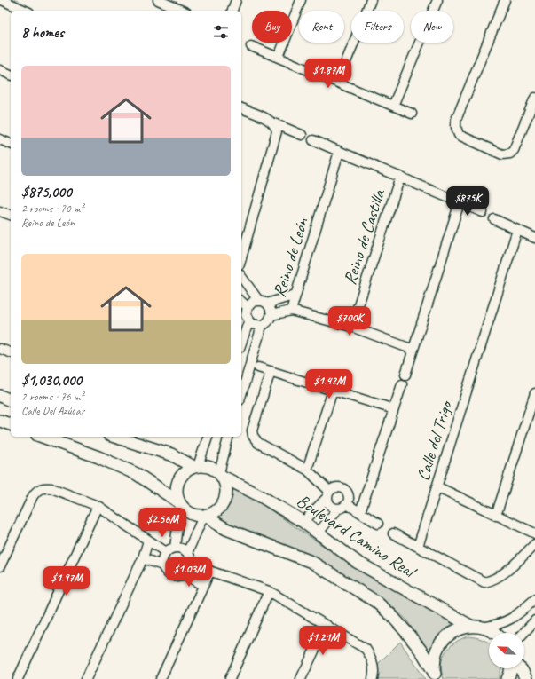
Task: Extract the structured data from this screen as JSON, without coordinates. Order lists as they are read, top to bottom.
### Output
{
  "streets": {
    "street": [
      "Reino de Castilla",
      "Reino de León",
      "Calle del Trigo",
      "Boulevard Camino Real"
    ]
  },
  "crossings": [
    ["Reino de Castilla", "Reino de León"]
  ],
  "north": "top left",
  "page": {
    "chip": [
      "Buy",
      "Rent",
      "Filters",
      "New"
    ],
    "heading": "8 homes",
    "list": [
      {
        "name": "$875,000",
        "note": "2 rooms · 70 m² · Reino de León"
      },
      {
        "name": "$1,030,000",
        "note": "2 rooms · 76 m² · Calle Del Azúcar"
      }
    ],
    "price": [
      "$1.87M",
      "$875K",
      "$700K",
      "$1.42M",
      "$2.56M",
      "$1.03M",
      "$1.97M",
      "$1.21M"
    ]
  }
}
